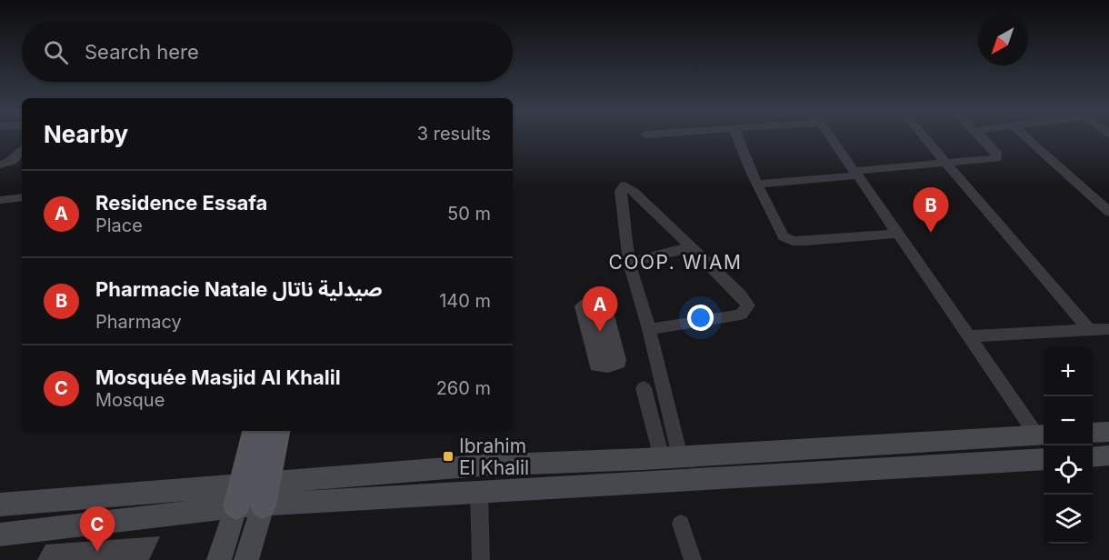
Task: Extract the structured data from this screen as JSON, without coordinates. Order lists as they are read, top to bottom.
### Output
{
  "districts": ["COOP. WIAM"],
  "places": {
    "transit": ["Ibrahim El Khalil"]
  },
  "north": "bottom left",
  "page": {
    "search": "Search here",
    "heading": ["Nearby", "3 results"],
    "list": [
      {
        "mark": "A",
        "name": "Residence Essafa",
        "note": "Place",
        "value": "50 m"
      },
      {
        "mark": "B",
        "name": "Pharmacie Natale صيدلية ناتال",
        "note": "Pharmacy",
        "value": "140 m"
      },
      {
        "mark": "C",
        "name": "Mosquée Masjid Al Khalil",
        "note": "Mosque",
        "value": "260 m"
      }
    ],
    "pins": ["B", "A", "C"],
    "map_buttons": ["+", "−"]
  }
}
